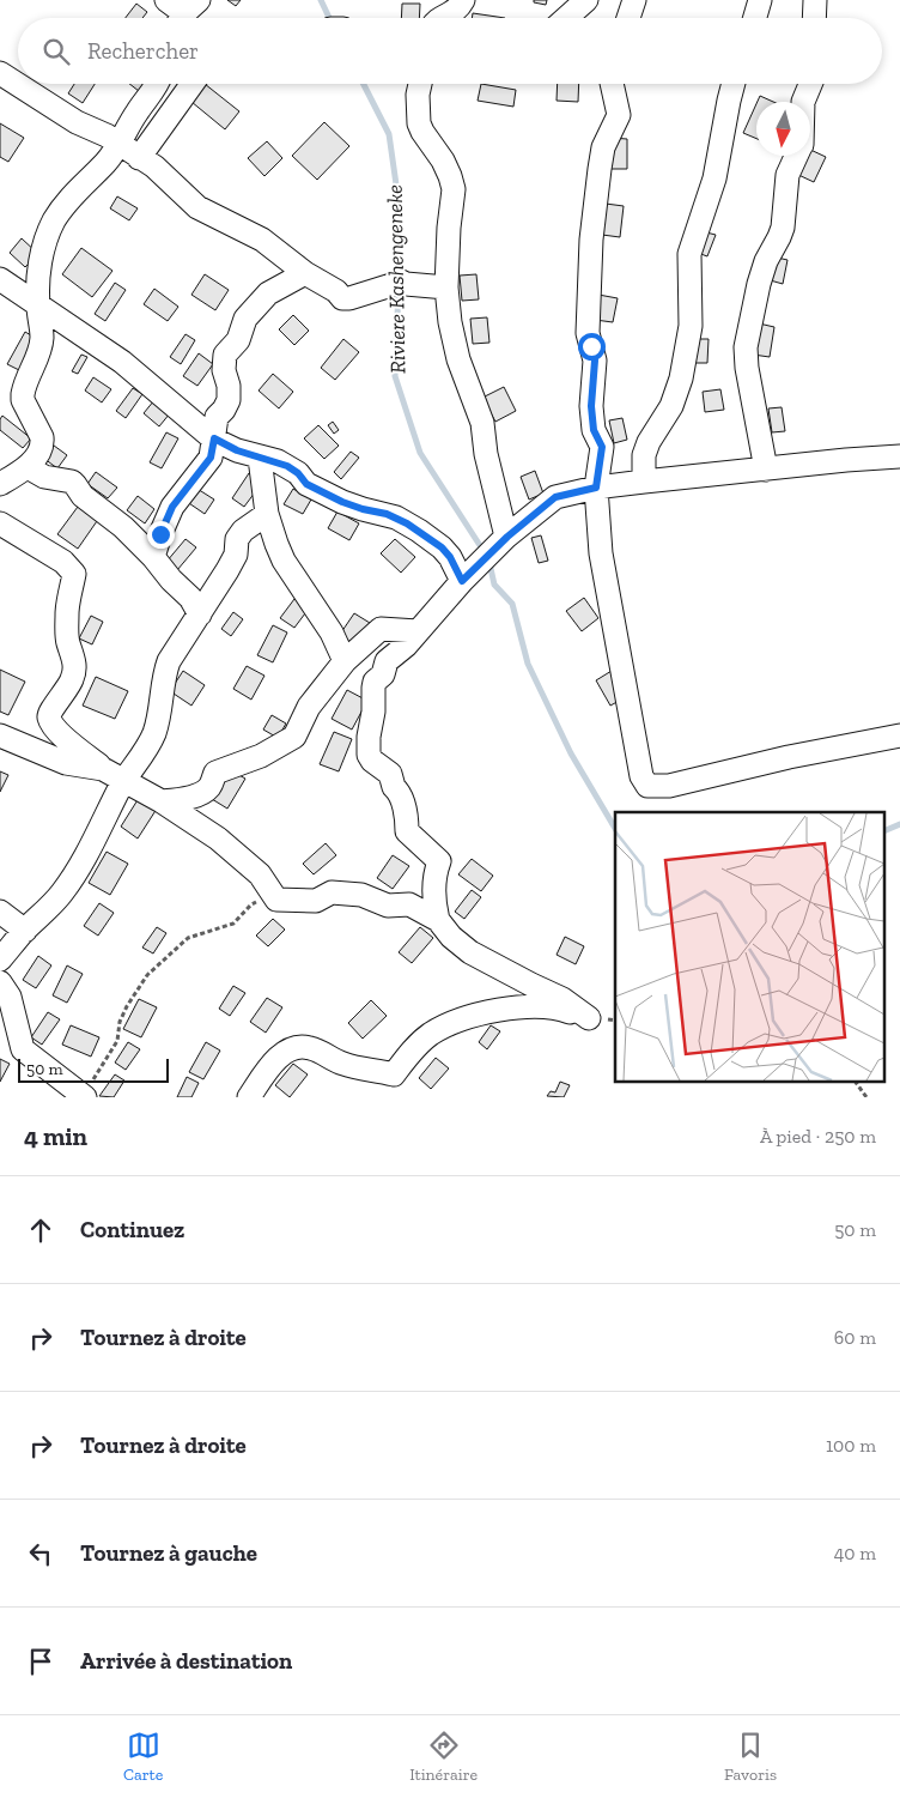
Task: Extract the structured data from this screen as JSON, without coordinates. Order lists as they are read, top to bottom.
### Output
{
  "water": ["Riviere Kashengeneke"],
  "scale_bar": "50 m",
  "north": "bottom",
  "page": {
    "search": "Rechercher",
    "scale": "50 m",
    "heading": ["4 min", "À pied · 250 m"],
    "list": [
      ["Continuez", "50 m"],
      ["Tournez à droite", "60 m"],
      ["Tournez à droite", "100 m"],
      ["Tournez à gauche", "40 m"],
      "Arrivée à destination"
    ],
    "nav": ["Carte", "Itinéraire", "Favoris"]
  }
}
